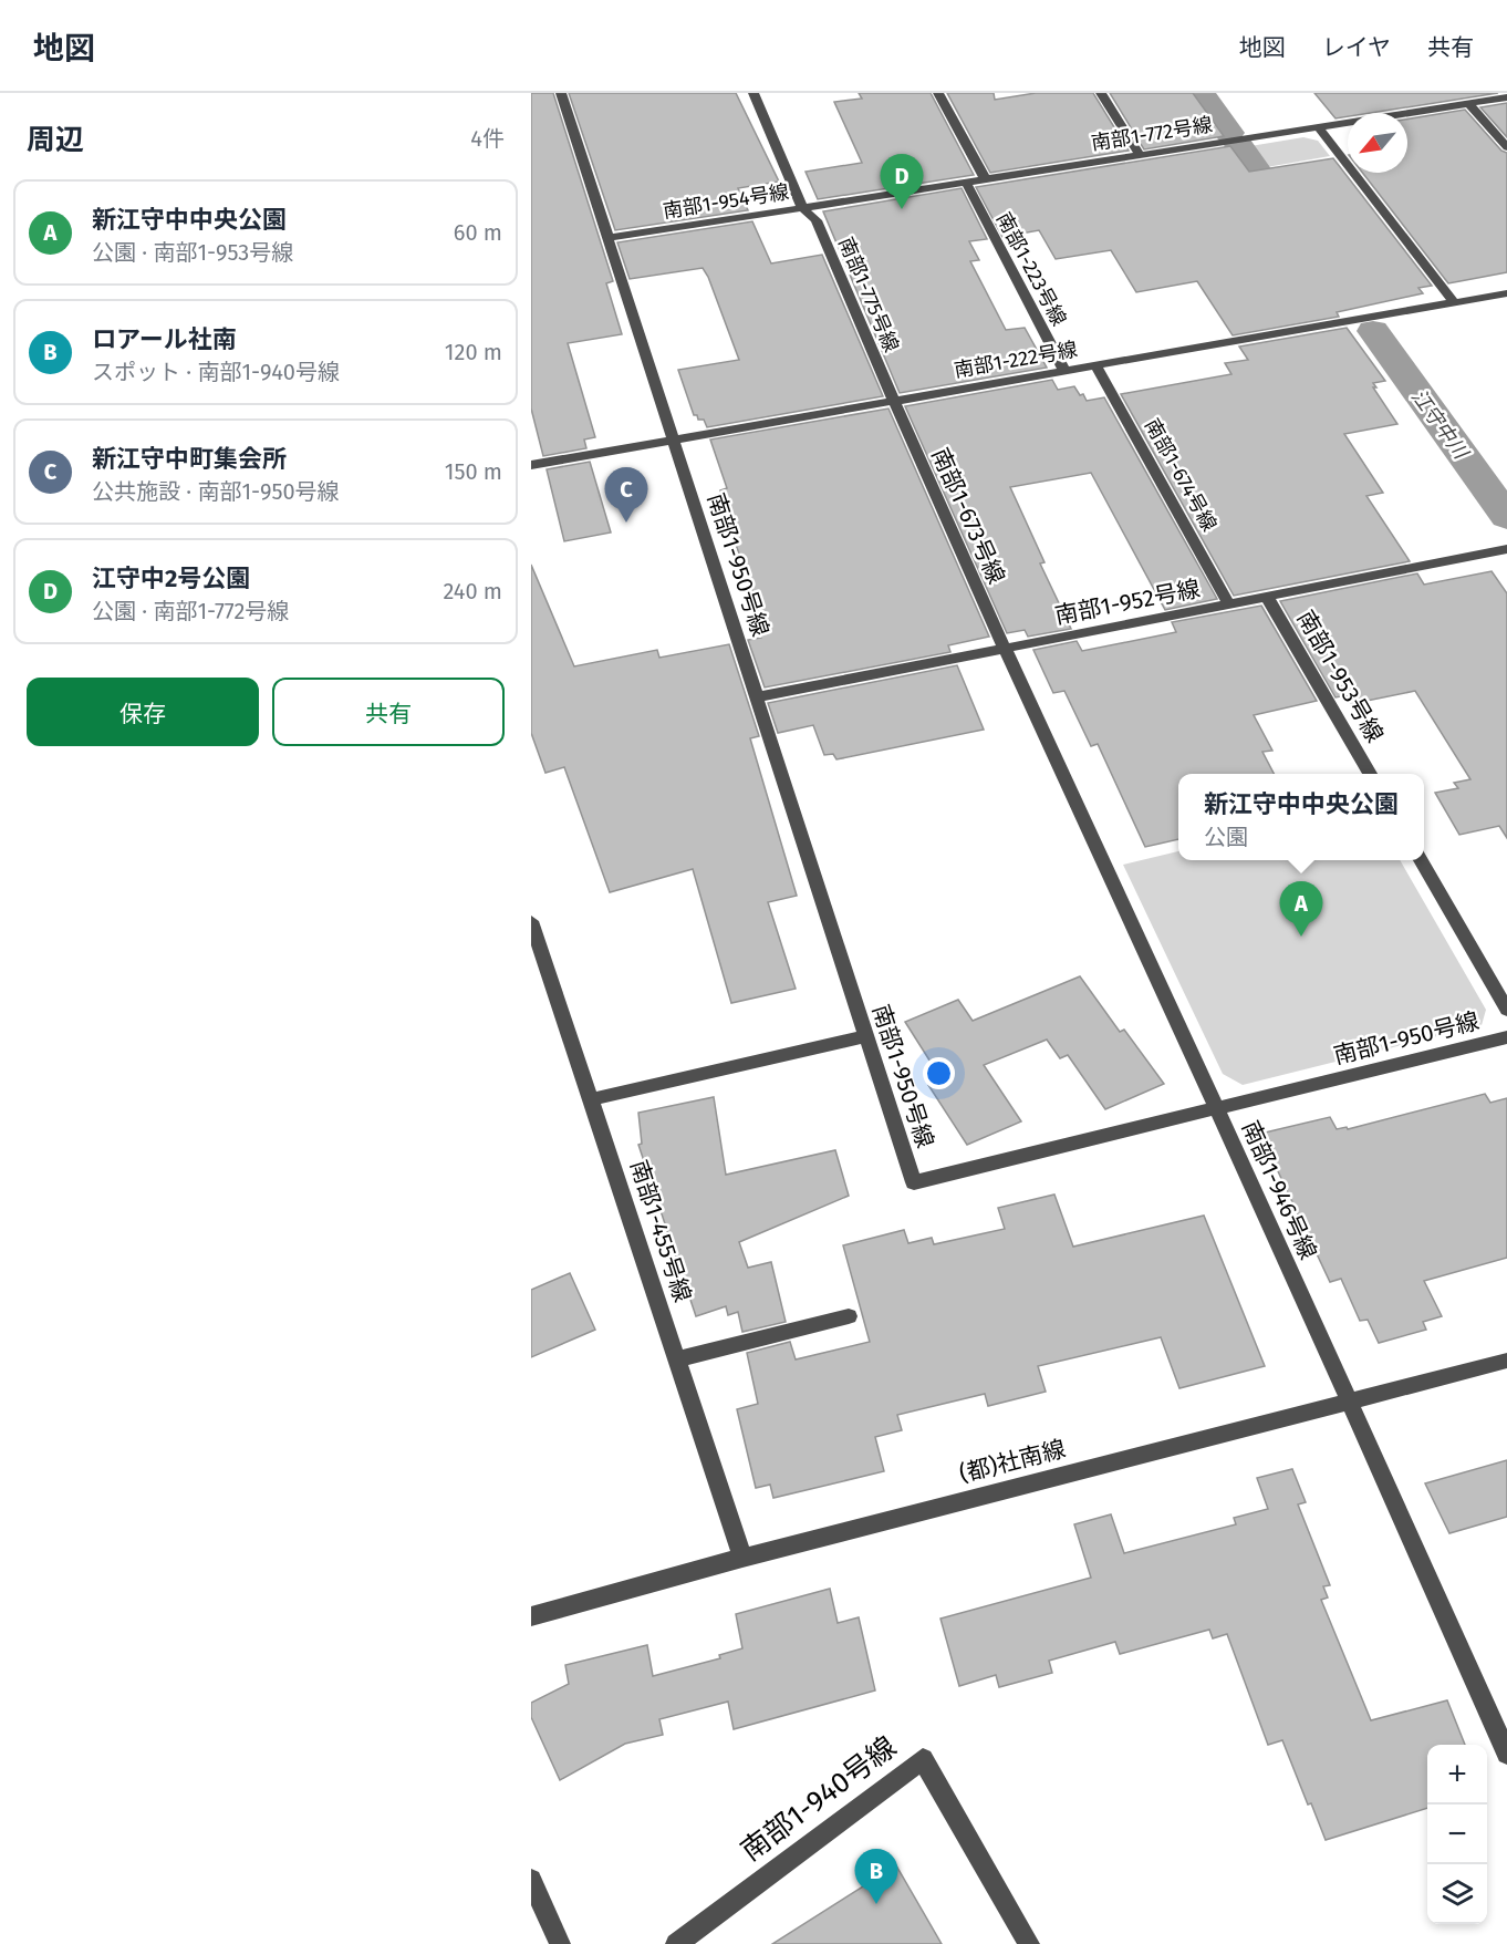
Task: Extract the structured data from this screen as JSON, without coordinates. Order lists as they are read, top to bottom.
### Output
{
  "streets": {
    "street": [
      "南部1-772号線",
      "南部1-954号線",
      "南部1-223号線",
      "南部1-775号線",
      "南部1-222号線",
      "南部1-674号線",
      "南部1-673号線",
      "南部1-950号線",
      "南部1-952号線",
      "南部1-953号線",
      "南部1-946号線",
      "南部1-455号線",
      "(都)社南線",
      "南部1-940号線"
    ]
  },
  "crossings": [
    ["南部1-772号線", "南部1-954号線"],
    ["南部1-772号線", "南部1-223号線"],
    ["南部1-772号線", "南部1-775号線"],
    ["南部1-954号線", "南部1-775号線"],
    ["南部1-223号線", "南部1-222号線"],
    ["南部1-775号線", "南部1-222号線"],
    ["南部1-775号線", "南部1-673号線"],
    ["南部1-222号線", "南部1-674号線"],
    ["南部1-222号線", "南部1-673号線"],
    ["南部1-222号線", "南部1-950号線"],
    ["南部1-674号線", "南部1-952号線"],
    ["南部1-673号線", "南部1-952号線"],
    ["南部1-673号線", "南部1-946号線"],
    ["南部1-950号線", "南部1-952号線"],
    ["南部1-950号線", "南部1-946号線"],
    ["南部1-952号線", "南部1-953号線"],
    ["南部1-952号線", "南部1-946号線"],
    ["南部1-946号線", "(都)社南線"],
    ["南部1-455号線", "(都)社南線"]
  ],
  "water": ["江守中川"],
  "north": "bottom left",
  "page": {
    "header": "地図",
    "nav": ["地図", "レイヤ", "共有"],
    "heading": ["周辺", "4件"],
    "pins": [
      "D",
      "C",
      "A",
      "B"
    ],
    "list": [
      {
        "mark": "A",
        "name": "新江守中中央公園",
        "note": "公園 · 南部1-953号線",
        "value": "60 m"
      },
      {
        "mark": "B",
        "name": "ロアール社南",
        "note": "スポット · 南部1-940号線",
        "value": "120 m"
      },
      {
        "mark": "C",
        "name": "新江守中町集会所",
        "note": "公共施設 · 南部1-950号線",
        "value": "150 m"
      },
      {
        "mark": "D",
        "name": "江守中2号公園",
        "note": "公園 · 南部1-772号線",
        "value": "240 m"
      }
    ],
    "buttons": ["保存", "共有"],
    "popup": ["新江守中中央公園", "公園"],
    "map_buttons": ["+", "−"]
  }
}
